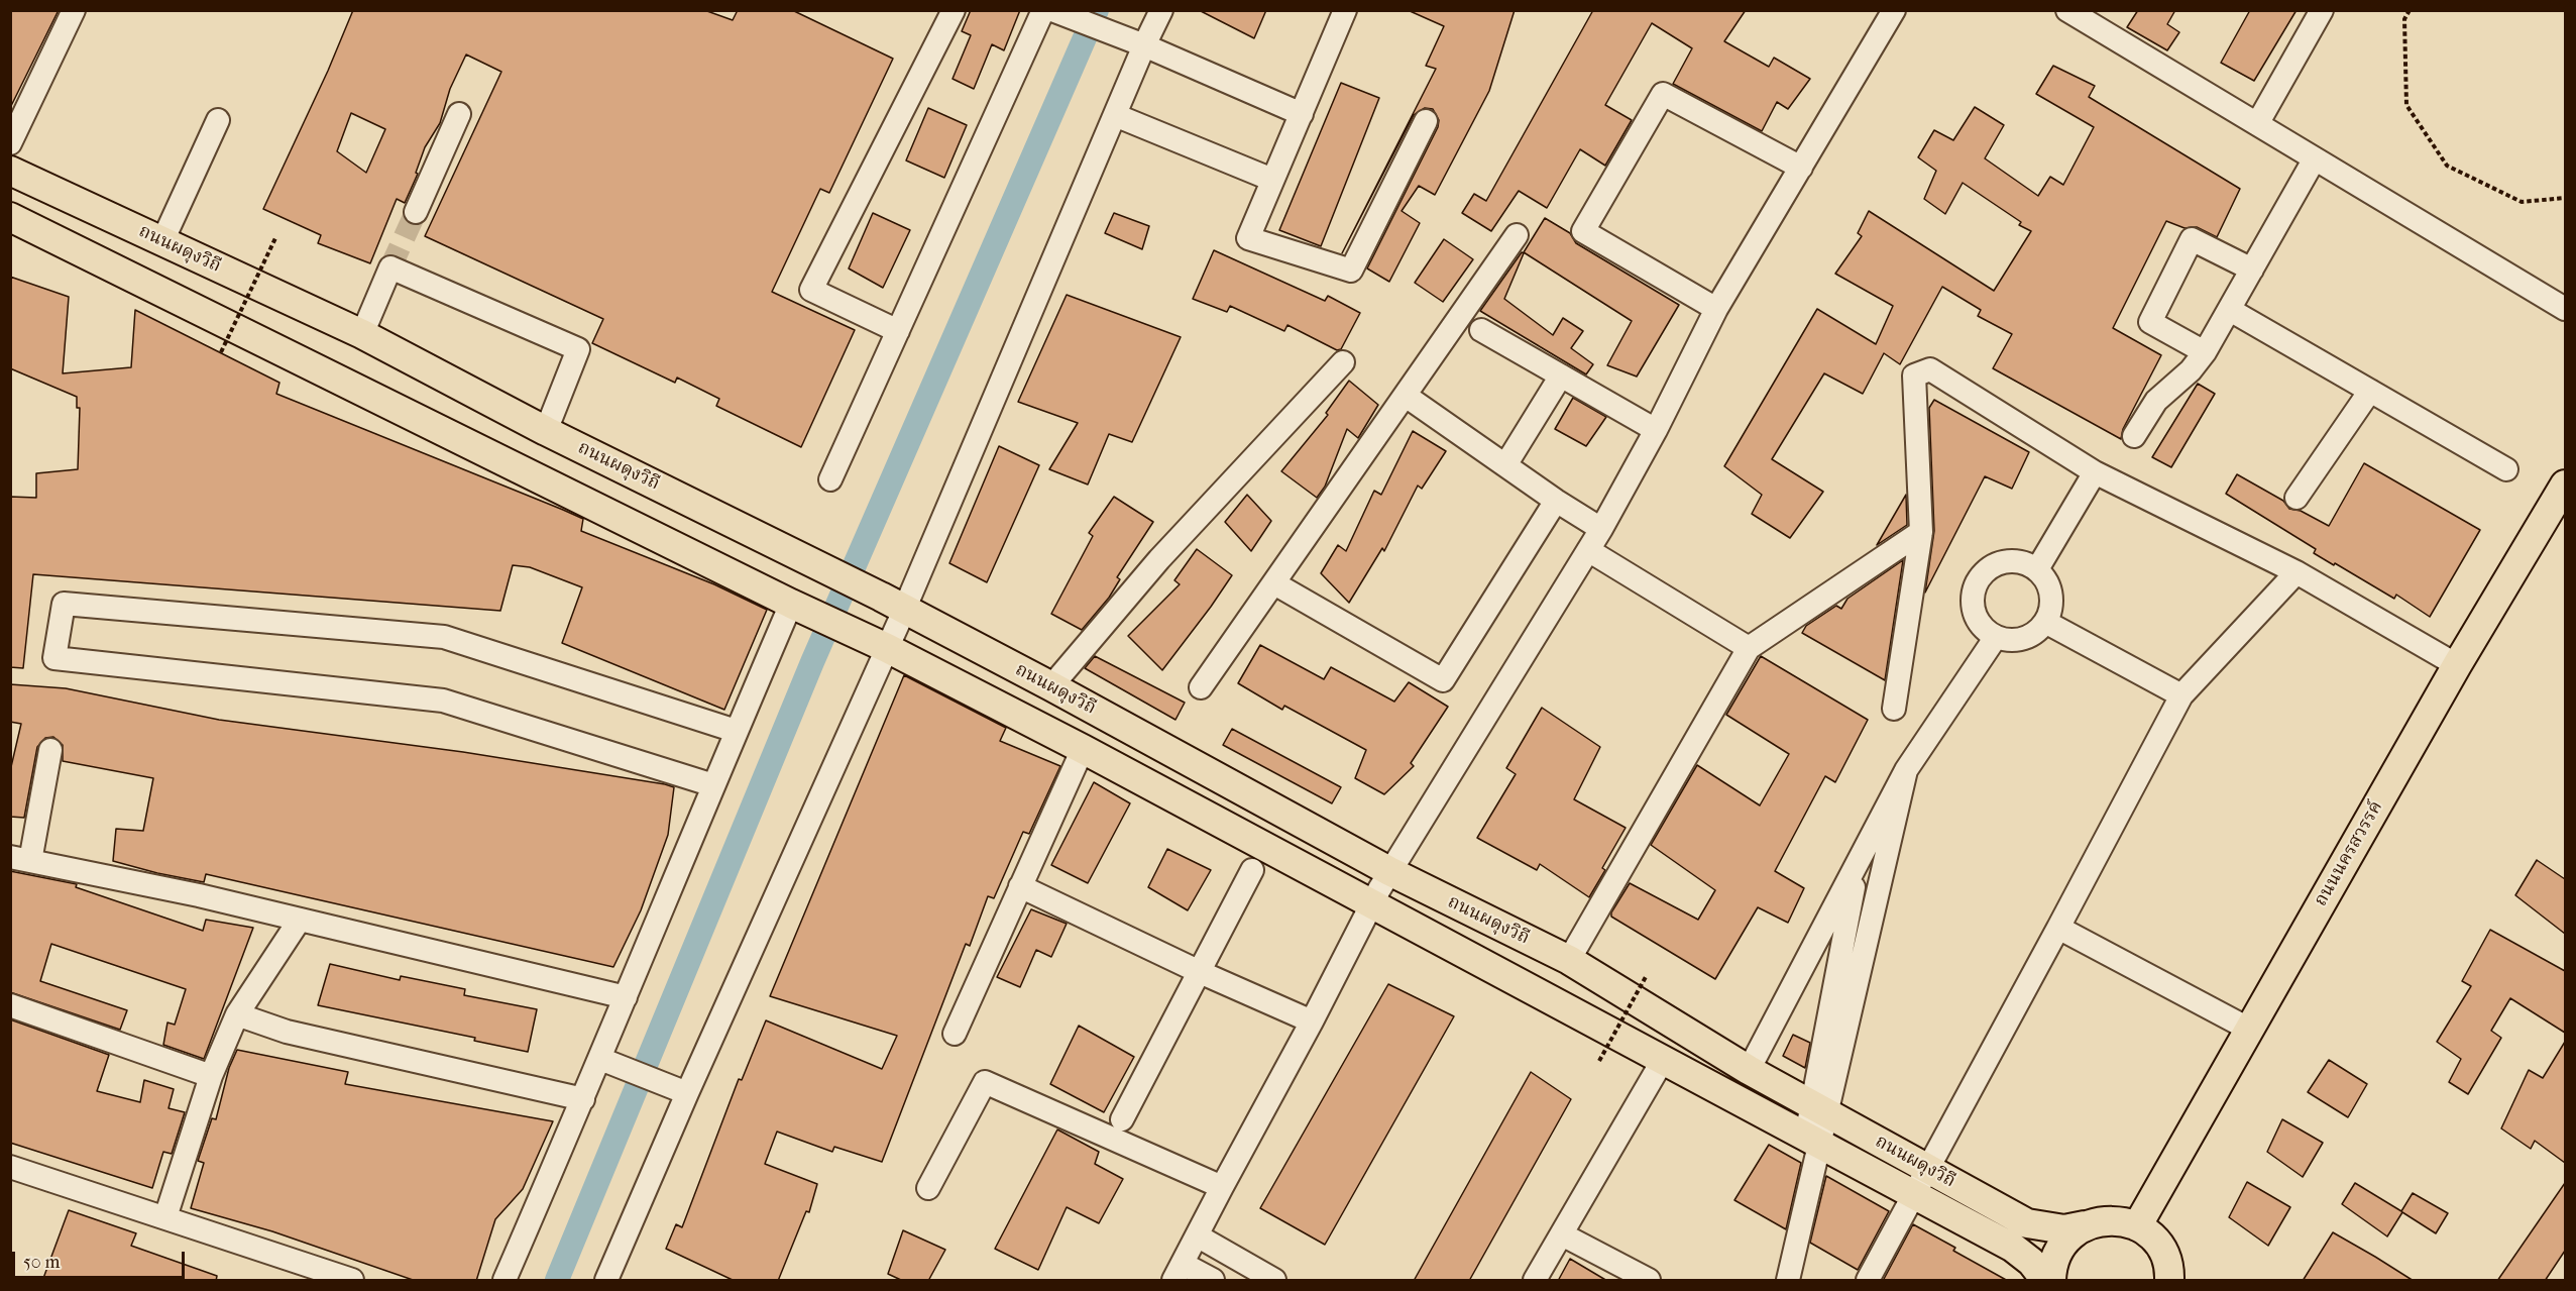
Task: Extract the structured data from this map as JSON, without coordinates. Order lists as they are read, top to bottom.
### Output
{
  "streets": {
    "main road": ["ถนนผดุงวิถี", "ถนนนครสวรรค์"]
  },
  "crossings": [
    ["ถนนผดุงวิถี", "ถนนนครสวรรค์"]
  ],
  "scale_bar": "50 m"
}
